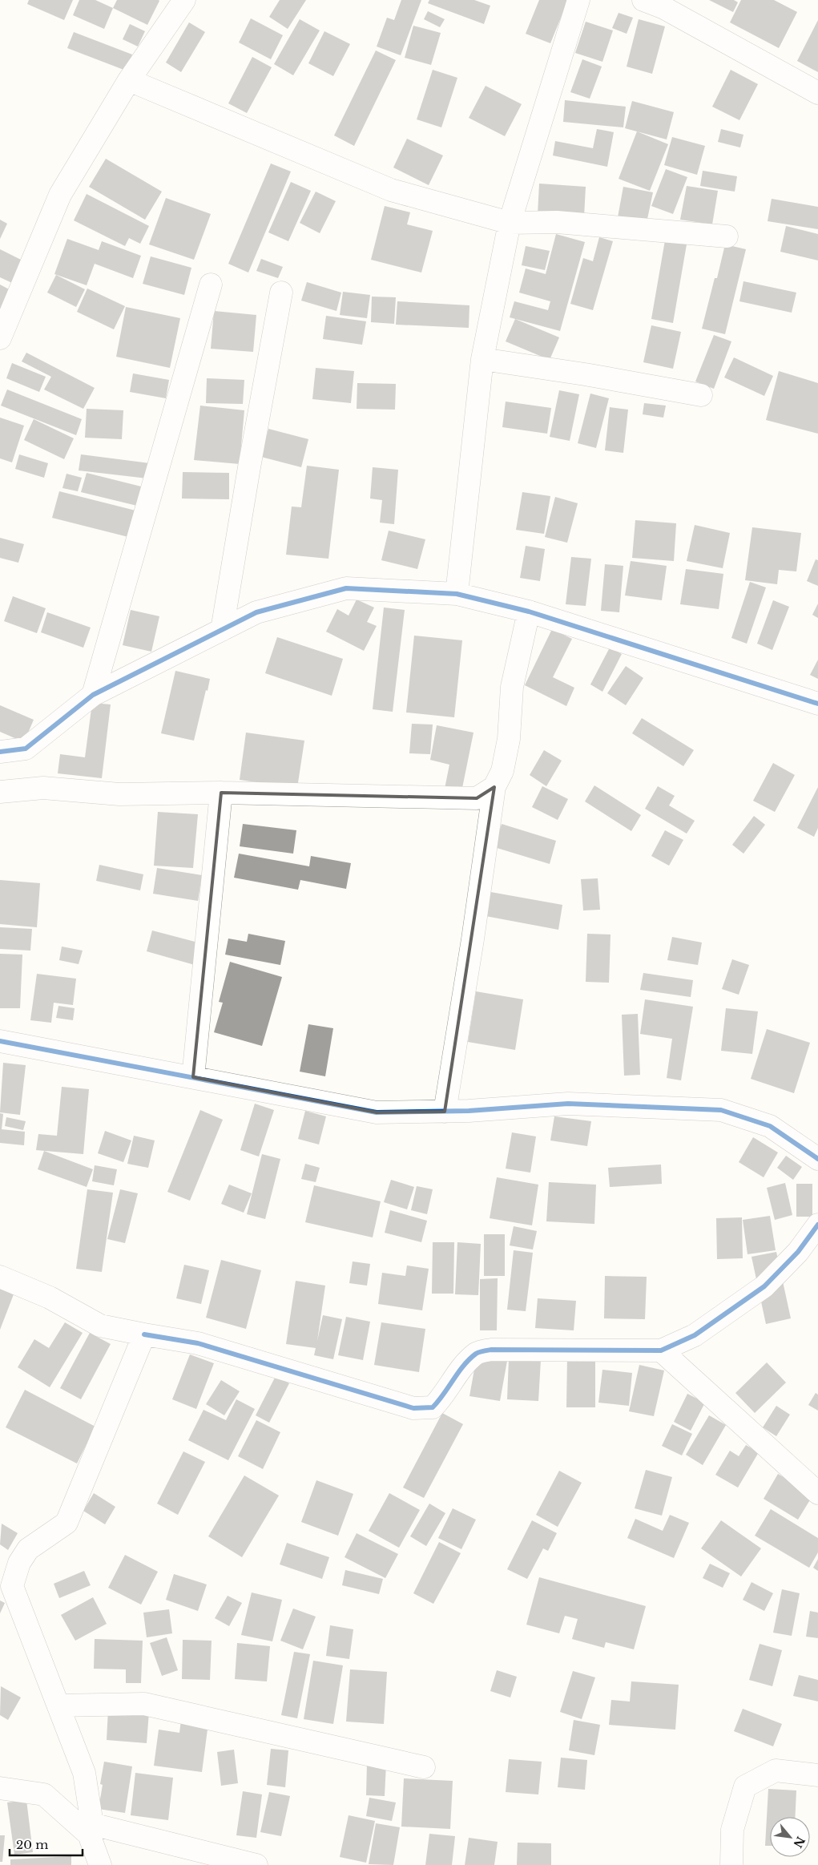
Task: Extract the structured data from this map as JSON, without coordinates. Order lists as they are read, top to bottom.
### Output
{
  "scale_bar": "20 m",
  "north": "bottom right"
}
